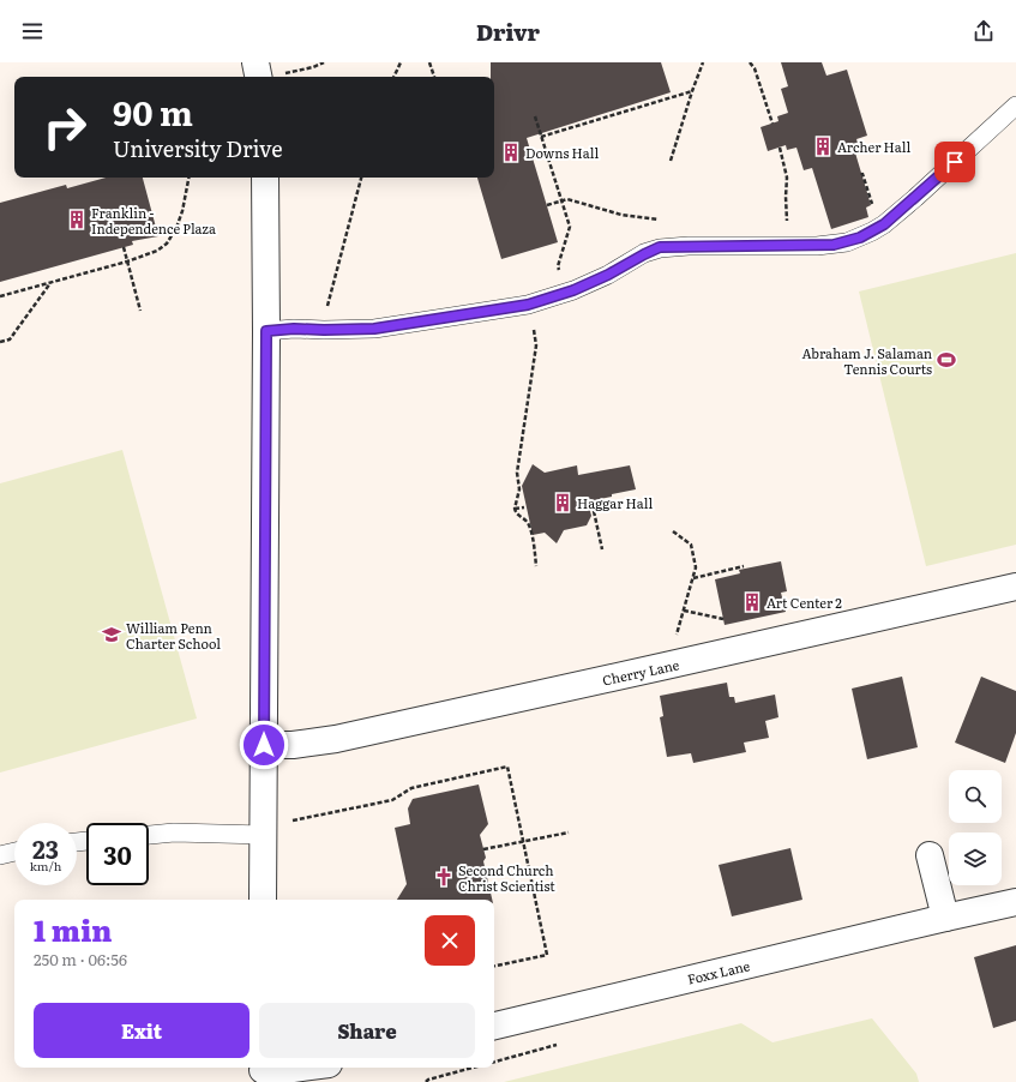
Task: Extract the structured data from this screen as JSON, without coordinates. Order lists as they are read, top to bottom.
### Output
{
  "streets": {
    "street": ["Cherry Lane", "Foxx Lane"]
  },
  "places": {
    "building": [
      "Archer Hall",
      "Downs Hall",
      "Franklin - Independence Plaza",
      "Haggar Hall",
      "Art Center 2"
    ],
    "sports": ["Abraham J. Salaman Tennis Courts"],
    "school or university": ["William Penn Charter School"],
    "church": ["Second Church Christ Scientist"]
  },
  "page": {
    "header": "Drivr",
    "turn": ["90 m", "University Drive"],
    "speed": "23 km/h",
    "limit": "30",
    "heading": ["1 min", "250 m · 06:56"],
    "buttons": ["Exit", "Share"]
  }
}
